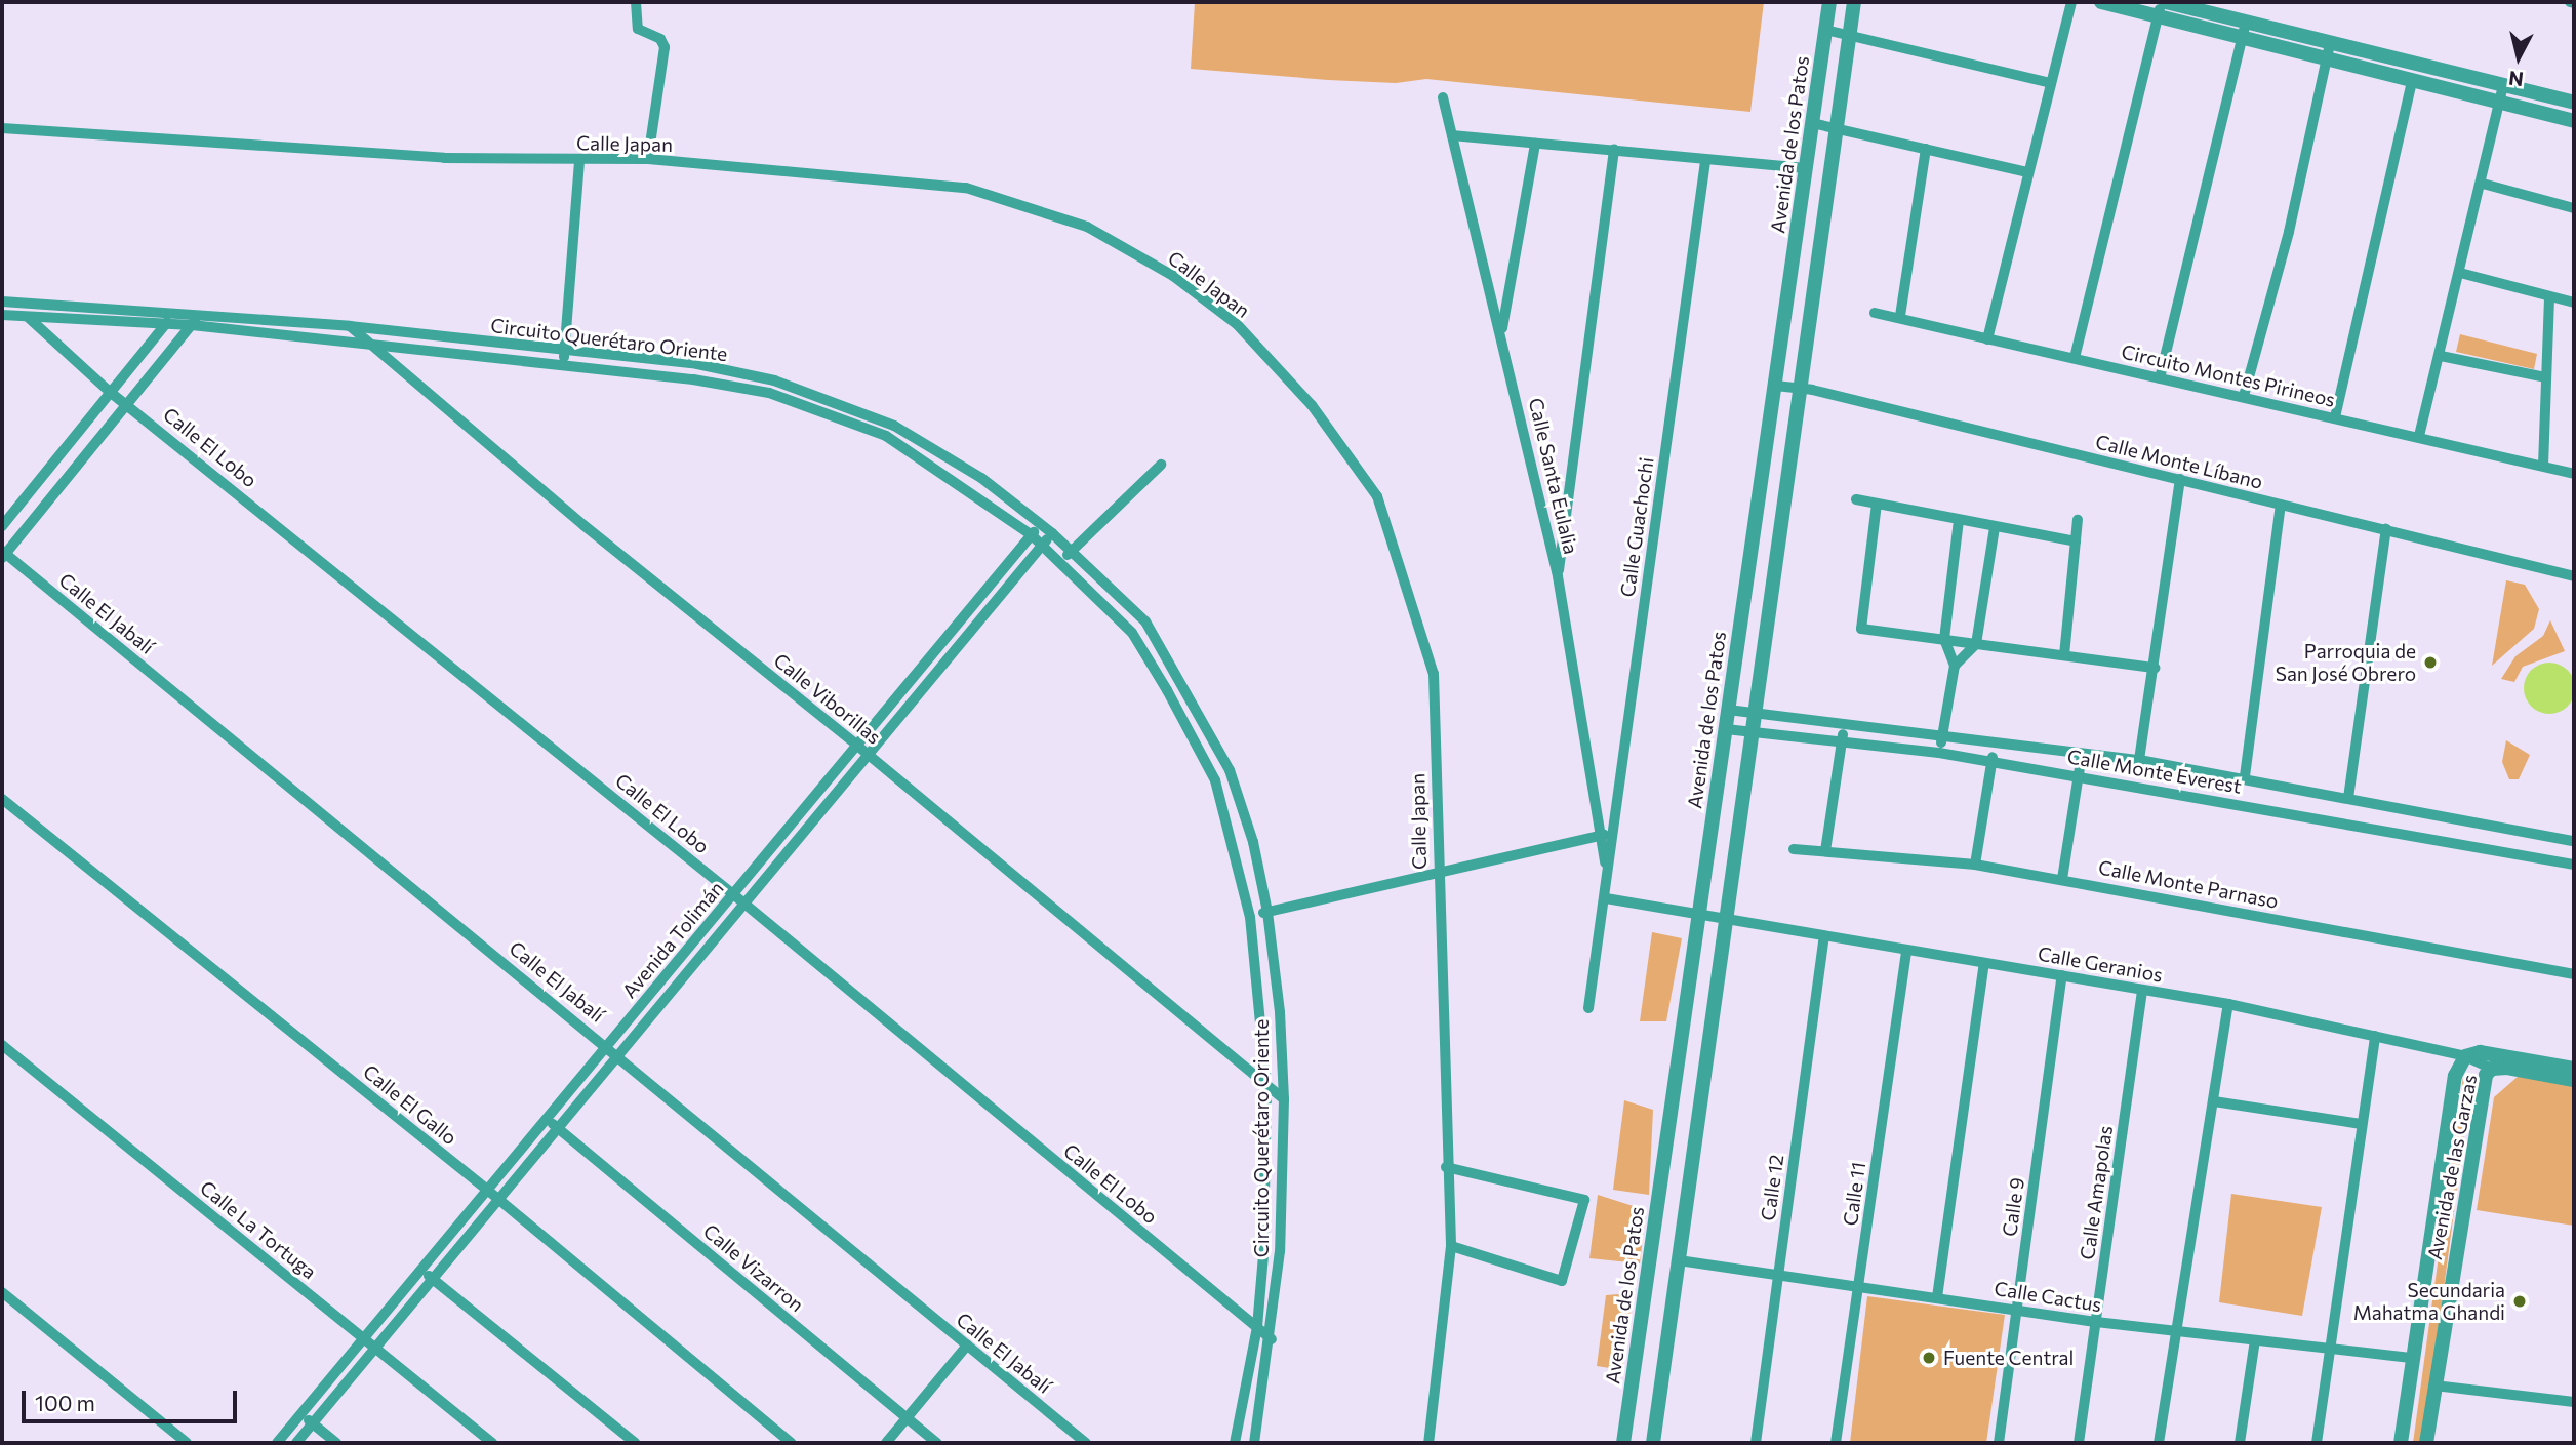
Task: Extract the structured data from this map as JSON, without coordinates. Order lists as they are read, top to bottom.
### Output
{
  "streets": {
    "street": [
      "Calle Japan",
      "Avenida de los Patos",
      "Circuito Querétaro Oriente",
      "Circuito Montes Pirineos",
      "Calle El Lobo",
      "Calle Monte Líbano",
      "Calle Santa Eulalia",
      "Calle Guachochi",
      "Calle El Jabalí",
      "Calle Viborillas",
      "Calle Monte Everest",
      "Calle Monte Parnaso",
      "Avenida Tolimán",
      "Calle Geranios",
      "Calle El Gallo",
      "Avenida de las Garzas",
      "Calle 12",
      "Calle Amapolas",
      "Calle 11",
      "Calle 9",
      "Calle La Tortuga",
      "Calle Vizarron",
      "Calle Cactus"
    ]
  },
  "crossings": [
    ["Avenida de los Patos", "Calle Monte Líbano"],
    ["Avenida de los Patos", "Calle Monte Everest"],
    ["Avenida de los Patos", "Calle Geranios"],
    ["Circuito Querétaro Oriente", "Calle El Lobo"],
    ["Circuito Querétaro Oriente", "Calle Viborillas"],
    ["Circuito Querétaro Oriente", "Avenida Tolimán"],
    ["Calle El Lobo", "Avenida Tolimán"],
    ["Calle Santa Eulalia", "Calle Guachochi"],
    ["Calle Guachochi", "Calle Geranios"],
    ["Calle El Jabalí", "Avenida Tolimán"],
    ["Calle Viborillas", "Avenida Tolimán"],
    ["Avenida Tolimán", "Calle El Gallo"],
    ["Avenida Tolimán", "Calle La Tortuga"],
    ["Avenida Tolimán", "Calle Vizarron"],
    ["Calle Geranios", "Avenida de las Garzas"],
    ["Calle Geranios", "Calle 12"],
    ["Calle Geranios", "Calle Amapolas"],
    ["Calle Geranios", "Calle 11"],
    ["Calle Geranios", "Calle 9"],
    ["Avenida de las Garzas", "Calle Cactus"],
    ["Calle 12", "Calle Cactus"],
    ["Calle Amapolas", "Calle Cactus"],
    ["Calle 11", "Calle Cactus"],
    ["Calle 9", "Calle Cactus"]
  ],
  "places": ["Parroquia de San José Obrero", "Secundaria Mahatma Ghandi", "Fuente Central"],
  "scale_bar": "100 m",
  "north": "bottom"
}
